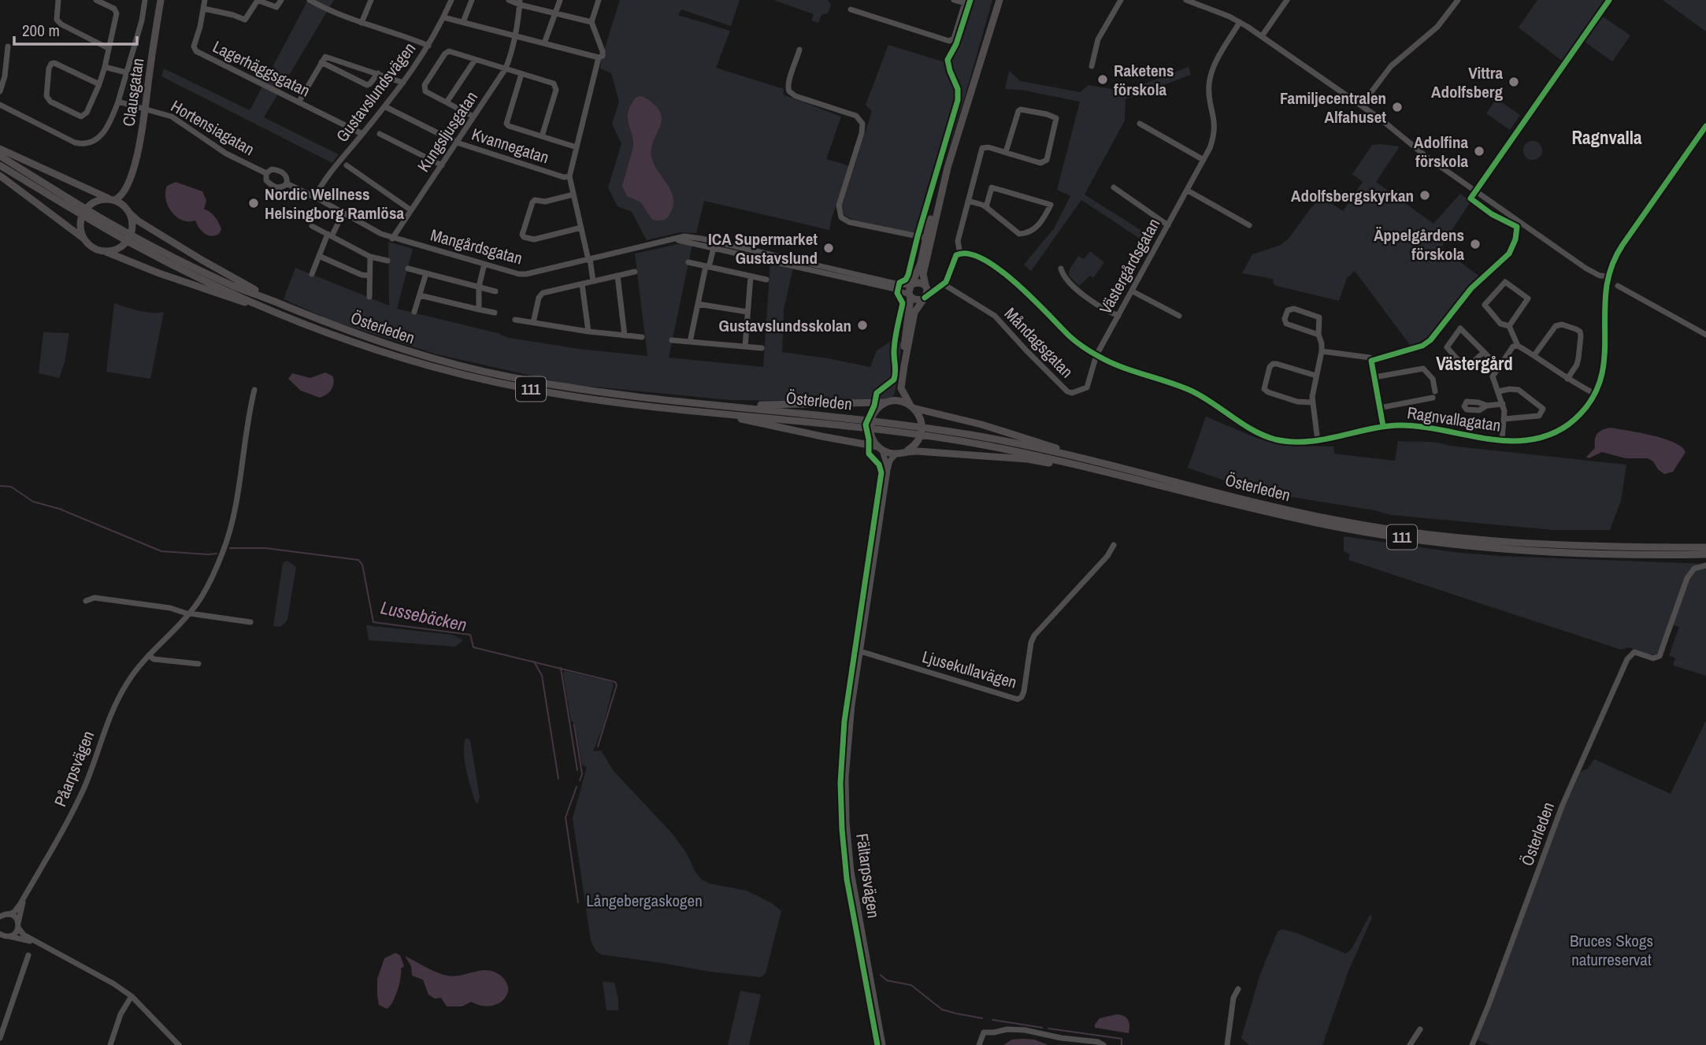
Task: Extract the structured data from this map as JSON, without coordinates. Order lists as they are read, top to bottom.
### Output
{
  "streets": {
    "main road": ["Clausgatan", "Österleden", "111"],
    "street": [
      "Lagerhäggsgatan",
      "Gustavslundsvägen",
      "Hortensiagatan",
      "Kungsljusgatan",
      "Kvannegatan",
      "Mangårdsgatan",
      "Västergårdsgatan",
      "Måndagsgatan",
      "Ragnvallagatan",
      "Ljusekullavägen",
      "Påarpsvägen",
      "Fältarpsvägen"
    ]
  },
  "crossings": [
    ["Lagerhäggsgatan", "Gustavslundsvägen"],
    ["Clausgatan", "Hortensiagatan"],
    ["Gustavslundsvägen", "Hortensiagatan"],
    ["Gustavslundsvägen", "Kvannegatan"],
    ["Gustavslundsvägen", "Mangårdsgatan"],
    ["Hortensiagatan", "Mangårdsgatan"],
    ["Kungsljusgatan", "Kvannegatan"],
    ["Kungsljusgatan", "Mangårdsgatan"],
    ["Västergårdsgatan", "Måndagsgatan"],
    ["Västergårdsgatan", "Ragnvallagatan"],
    ["Måndagsgatan", "Ragnvallagatan"],
    ["Ljusekullavägen", "Fältarpsvägen"]
  ],
  "districts": ["Ragnvalla", "Västergård"],
  "water": ["Lussebäcken"],
  "parks": ["Långebergaskogen", "Bruces Skogs naturreservat"],
  "places": [
    "Raketens förskola",
    "Vittra Adolfsberg",
    "Familjecentralen Alfahuset",
    "Adolfina förskola",
    "Adolfsbergskyrkan",
    "Nordic Wellness Helsingborg Ramlösa",
    "Äppelgårdens förskola",
    "ICA Supermarket Gustavslund",
    "Gustavslundsskolan"
  ],
  "scale_bar": "200 m"
}
